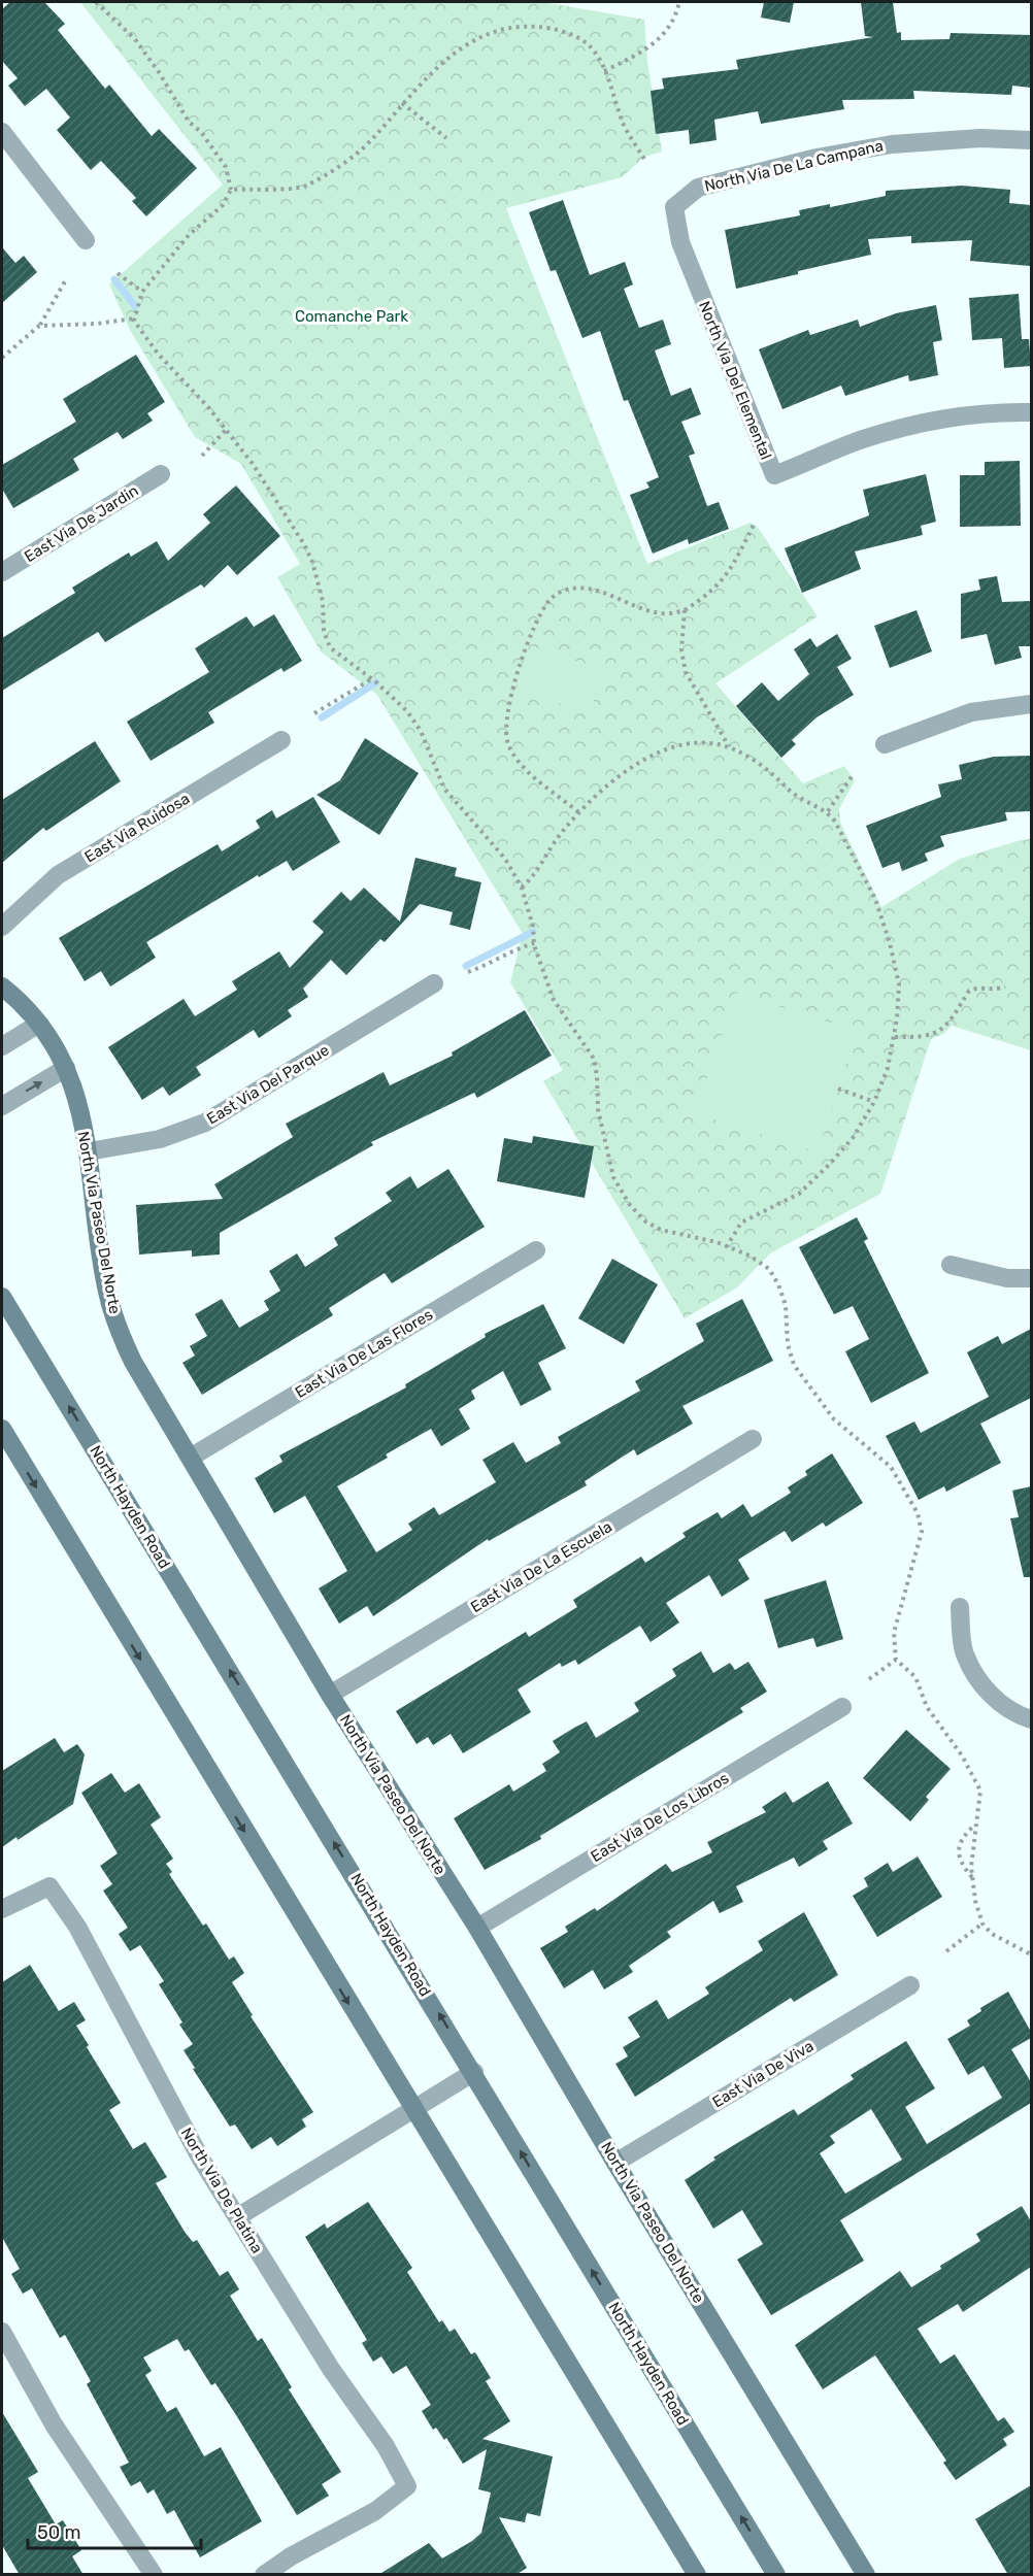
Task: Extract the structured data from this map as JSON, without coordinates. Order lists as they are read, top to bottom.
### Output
{
  "streets": {
    "main road": ["North Via Paseo Del Norte", "North Hayden Road"],
    "street": [
      "North Via De La Campana",
      "North Via Del Elemental",
      "East Via De Jardin",
      "East Via Ruidosa",
      "East Via Del Parque",
      "East Via De Las Flores",
      "East Via De La Escuela",
      "East Via De Los Libros",
      "East Via De Viva",
      "North Via De Platina"
    ]
  },
  "crossings": [
    ["North Via De La Campana", "North Via Del Elemental"],
    ["East Via Del Parque", "North Via Paseo Del Norte"],
    ["North Via Paseo Del Norte", "East Via De Las Flores"],
    ["North Via Paseo Del Norte", "East Via De La Escuela"],
    ["North Via Paseo Del Norte", "East Via De Los Libros"],
    ["North Via Paseo Del Norte", "East Via De Viva"]
  ],
  "parks": ["Comanche Park"],
  "scale_bar": "50 m"
}
